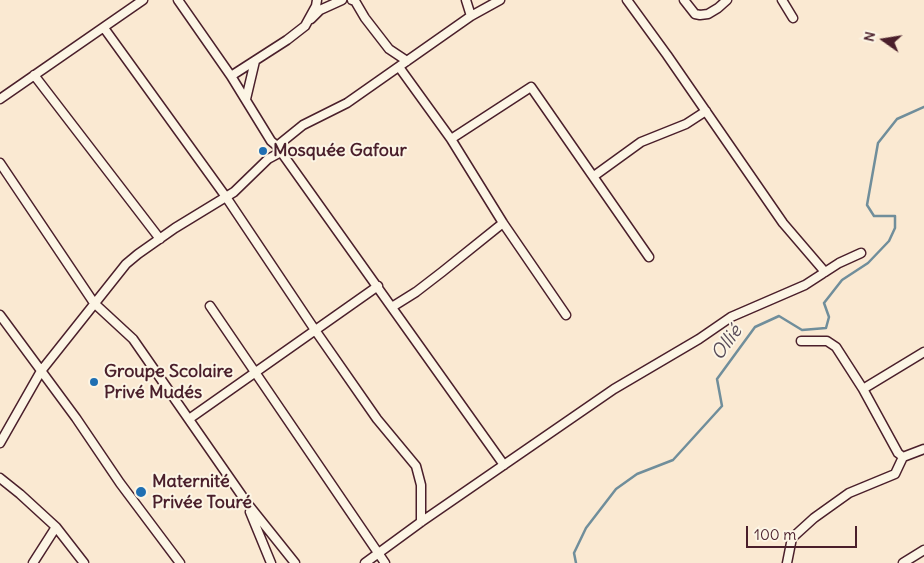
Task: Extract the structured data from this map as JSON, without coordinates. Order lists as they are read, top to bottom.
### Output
{
  "water": ["Ollié"],
  "places": ["Mosquée Gafour", "Groupe Scolaire Privé Mudés", "Maternité Privée Touré"],
  "scale_bar": "100 m",
  "north": "left"
}
